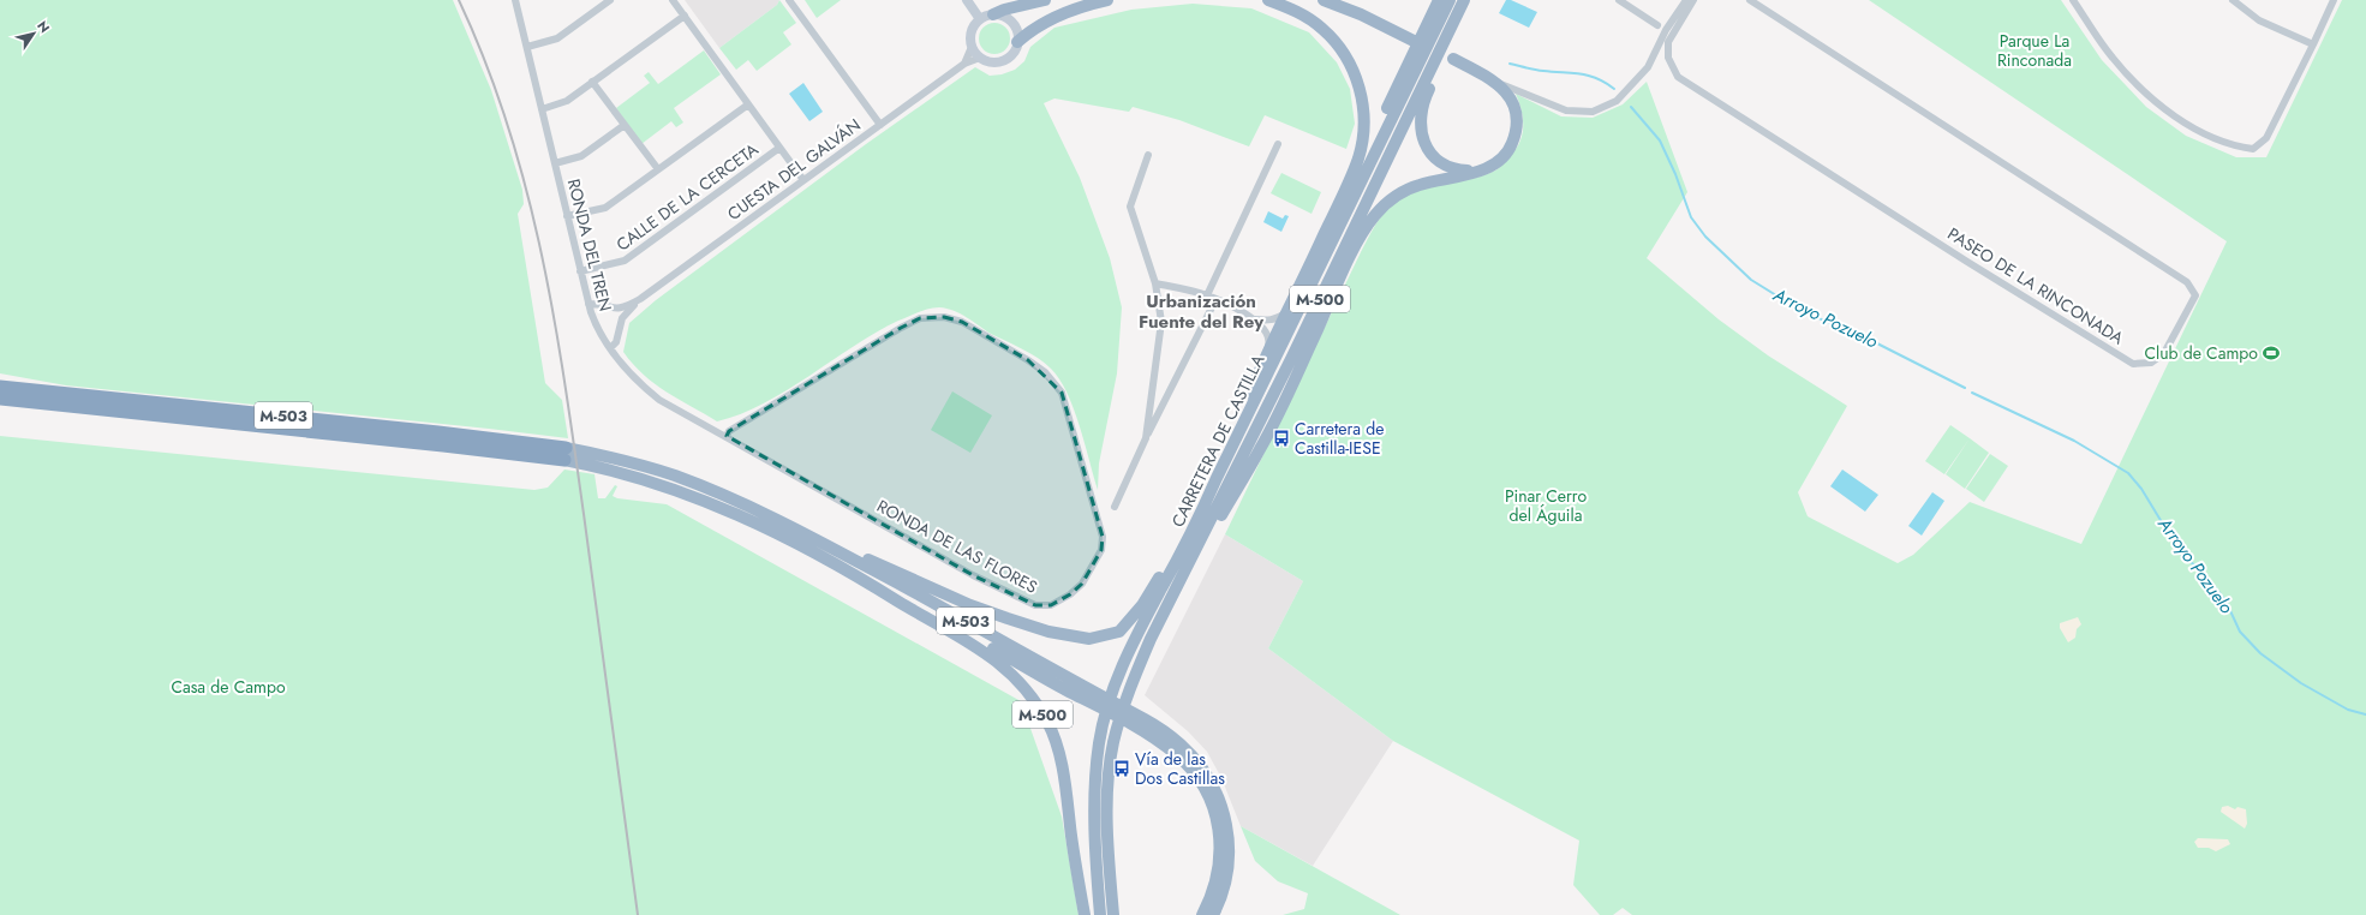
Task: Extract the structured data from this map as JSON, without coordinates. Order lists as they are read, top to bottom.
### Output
{
  "streets": {
    "highway": ["M-500", "M-503", "CARRETERA DE CASTILLA"],
    "street": [
      "CUESTA DEL GALVÁN",
      "CALLE DE LA CERCETA",
      "RONDA DEL TREN",
      "PASEO DE LA RINCONADA",
      "RONDA DE LAS FLORES"
    ]
  },
  "crossings": [
    ["CUESTA DEL GALVÁN", "RONDA DEL TREN"],
    ["CALLE DE LA CERCETA", "RONDA DEL TREN"],
    ["RONDA DEL TREN", "RONDA DE LAS FLORES"],
    ["M-500", "M-503"],
    ["M-500", "CARRETERA DE CASTILLA"]
  ],
  "districts": ["Urbanización Fuente del Rey"],
  "water": ["Arroyo Pozuelo"],
  "parks": ["Parque La Rinconada", "Pinar Cerro del Águila", "Casa de Campo"],
  "places": {
    "sports": ["Club de Campo"],
    "bus stop": ["Carretera de Castilla-IESE", "Vía de las Dos Castillas"]
  },
  "north": "top right"
}
